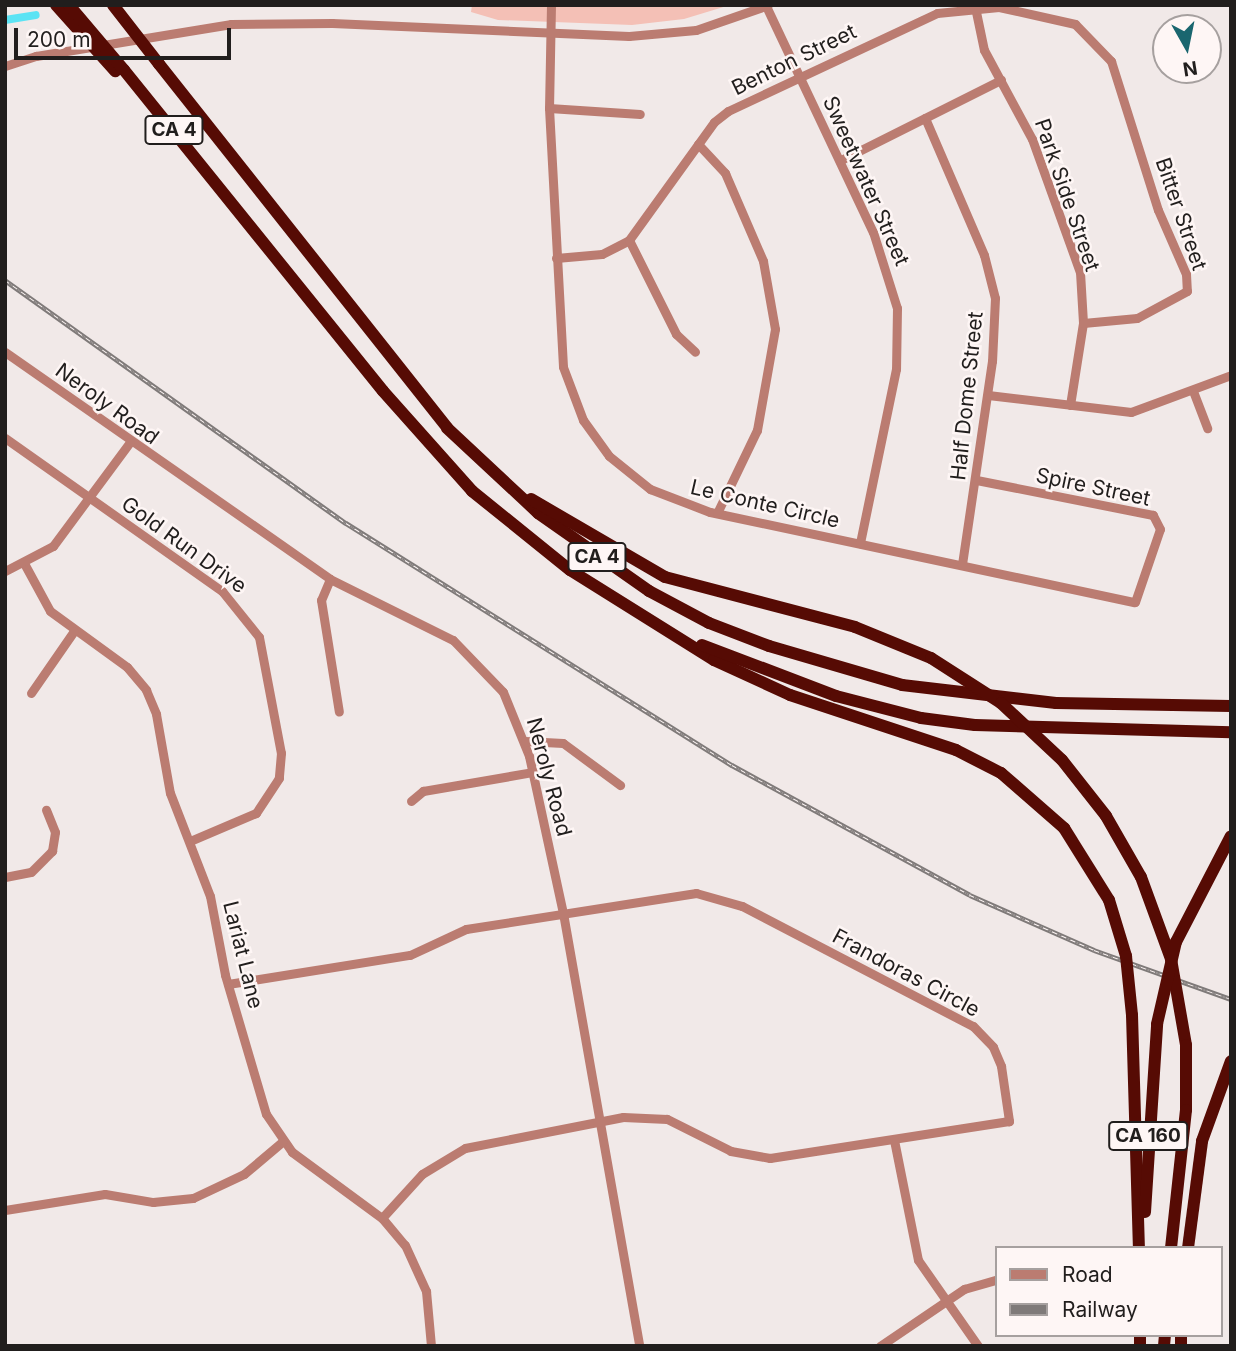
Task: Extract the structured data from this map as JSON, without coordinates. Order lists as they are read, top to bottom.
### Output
{
  "streets": {
    "highway": ["CA 4", "CA 160"],
    "street": [
      "Benton Street",
      "Sweetwater Street",
      "Park Side Street",
      "Bitter Street",
      "Half Dome Street",
      "Neroly Road",
      "Spire Street",
      "Le Conte Circle",
      "Gold Run Drive",
      "Lariat Lane",
      "Frandoras Circle"
    ]
  },
  "crossings": [
    ["Benton Street", "Sweetwater Street"],
    ["Benton Street", "Park Side Street"],
    ["Benton Street", "Bitter Street"],
    ["Benton Street", "Le Conte Circle"],
    ["Sweetwater Street", "Le Conte Circle"],
    ["Park Side Street", "Bitter Street"],
    ["Half Dome Street", "Spire Street"],
    ["Half Dome Street", "Le Conte Circle"],
    ["Neroly Road", "Frandoras Circle"],
    ["Spire Street", "Le Conte Circle"],
    ["Gold Run Drive", "Lariat Lane"],
    ["Lariat Lane", "Frandoras Circle"]
  ],
  "legend": ["Road", "Railway"],
  "scale_bar": "200 m",
  "north": "bottom"
}
